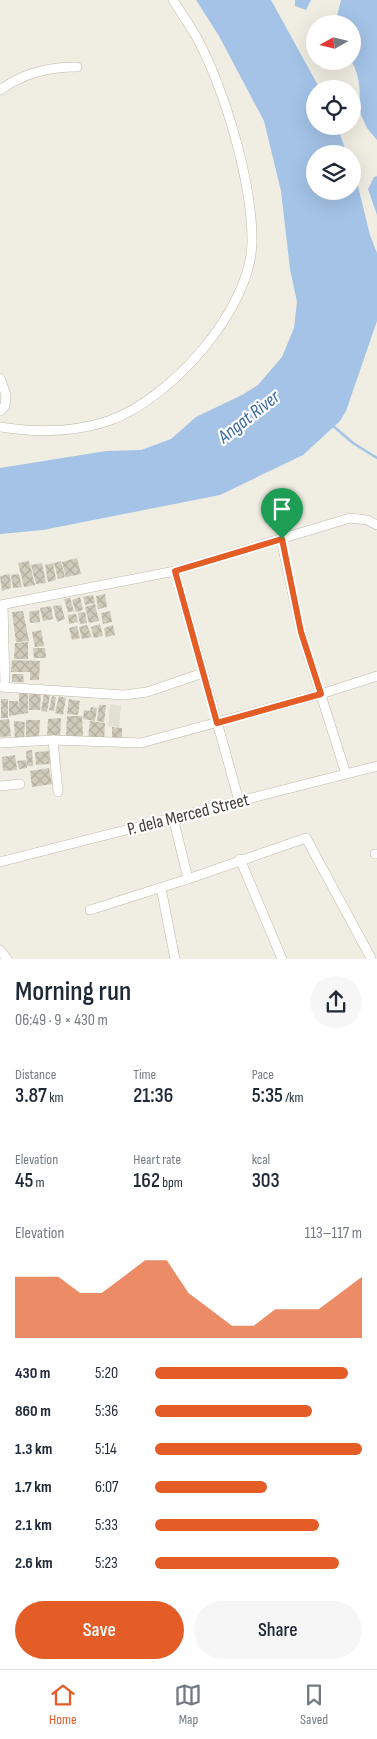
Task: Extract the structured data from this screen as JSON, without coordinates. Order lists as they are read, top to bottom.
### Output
{
  "streets": {
    "street": ["P. dela Merced Street"]
  },
  "water": ["Angat River"],
  "north": "left",
  "page": {
    "heading": ["Morning run", "06:49 · 9 × 430 m"],
    "stats": [
      ["Distance", "3.87 km"],
      ["Time", "21:36"],
      ["Pace", "5:35 /km"],
      ["Elevation", "45 m"],
      ["Heart rate", "162 bpm"],
      ["kcal", "303"]
    ],
    "chart": ["Elevation", "113–117 m"],
    "list": [
      {
        "name": "430 m",
        "note": "5:20"
      },
      {
        "name": "860 m",
        "note": "5:36"
      },
      {
        "name": "1.3 km",
        "note": "5:14"
      },
      {
        "name": "1.7 km",
        "note": "6:07"
      },
      {
        "name": "2.1 km",
        "note": "5:33"
      },
      {
        "name": "2.6 km",
        "note": "5:23"
      }
    ],
    "buttons": ["Save", "Share"],
    "tabs": ["Home", "Map", "Saved"]
  }
}
